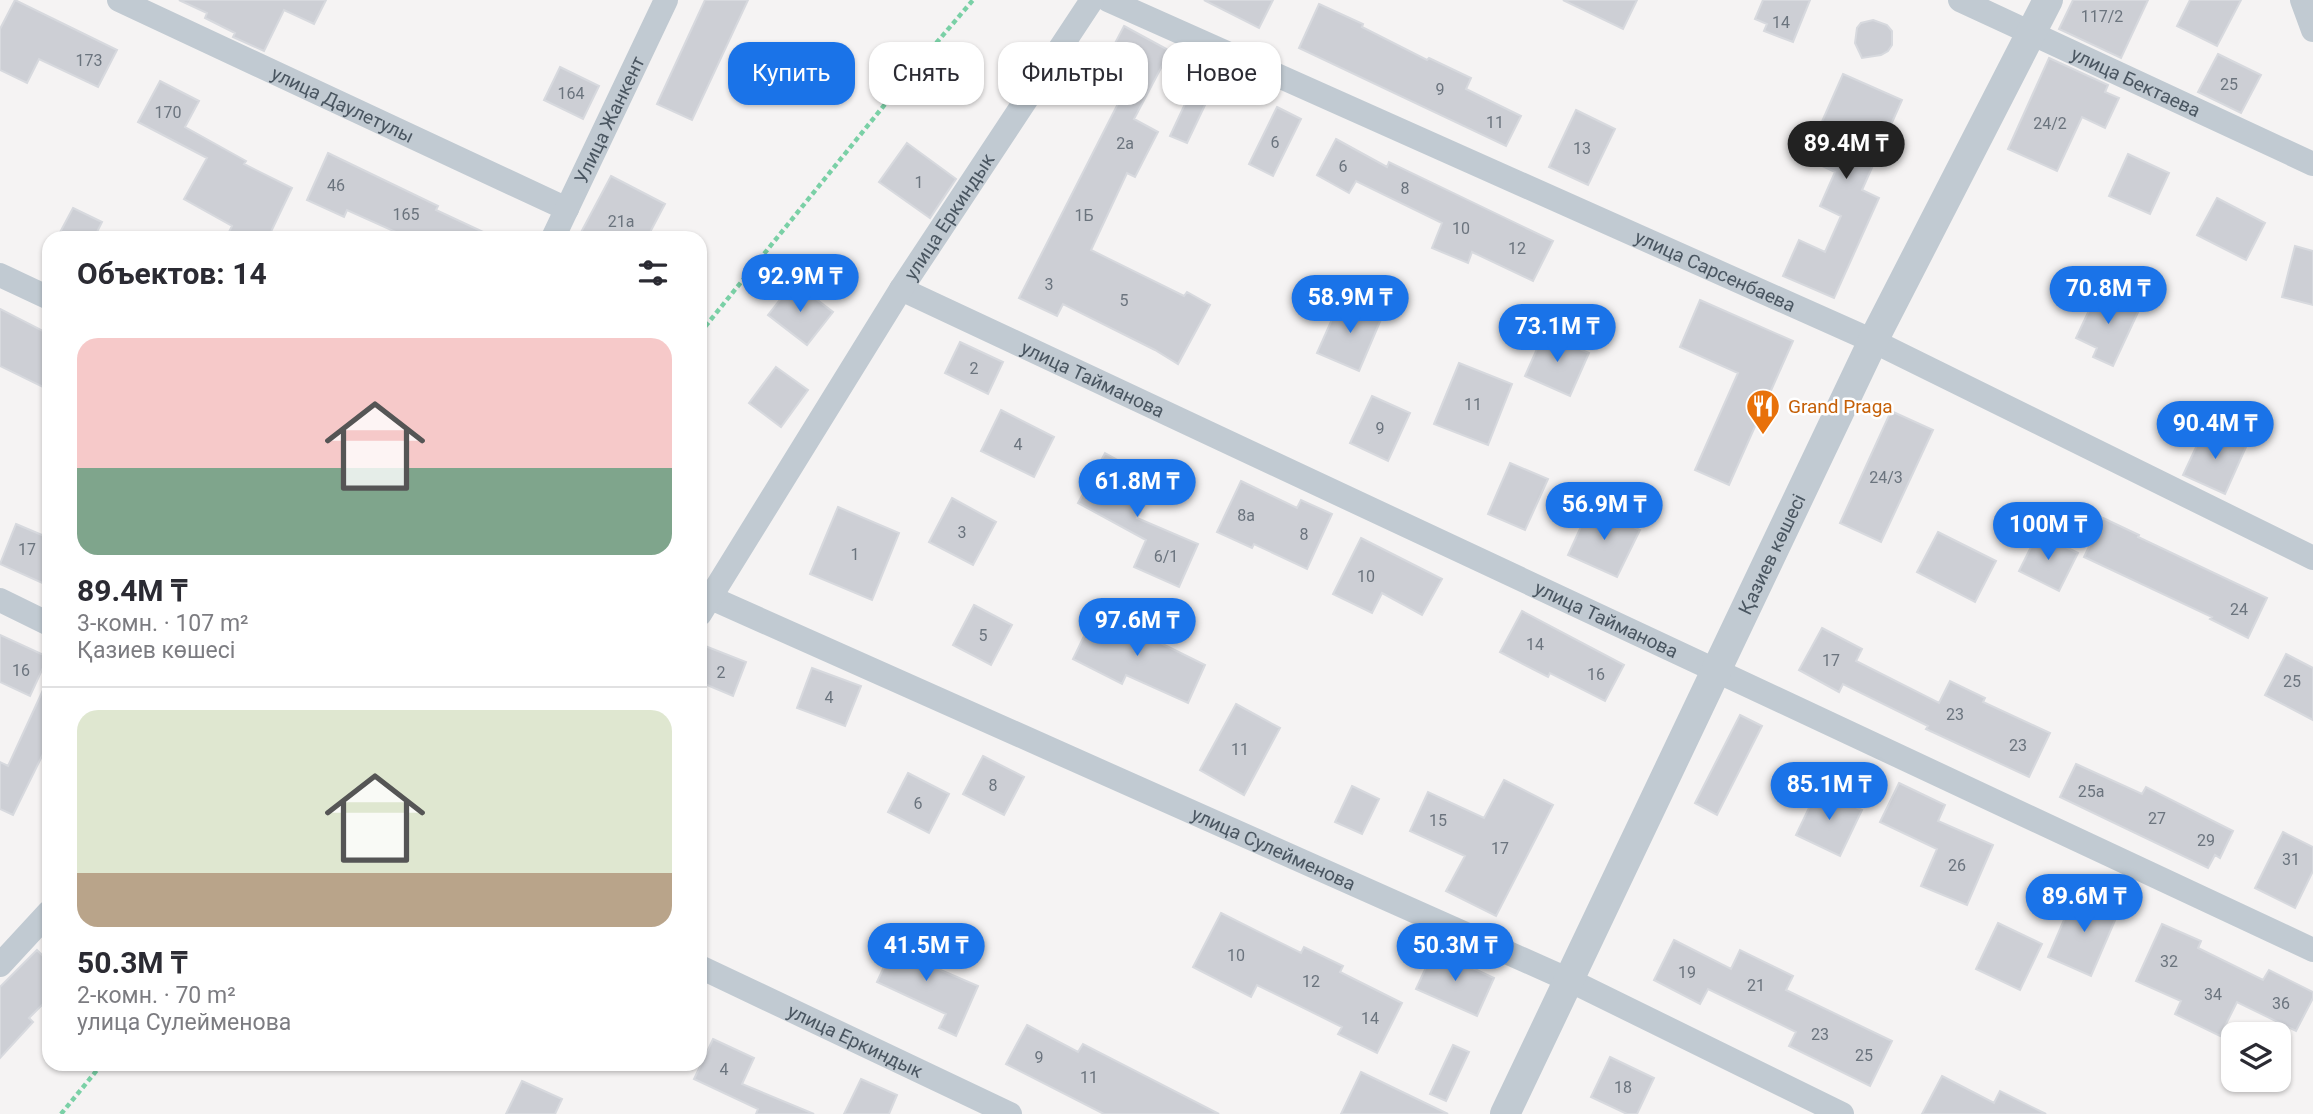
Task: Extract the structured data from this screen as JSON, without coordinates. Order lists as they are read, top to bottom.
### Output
{
  "streets": {
    "street": [
      "улица Бектаева",
      "улица Даулетулы",
      "Улица Жанкент",
      "улица Еркиндык",
      "улица Сарсенбаева",
      "улица Тайманова",
      "Қазиев көшесі",
      "улица Сулейменова"
    ]
  },
  "crossings": [
    ["улица Бектаева", "Қазиев көшесі"],
    ["улица Даулетулы", "Улица Жанкент"],
    ["улица Еркиндык", "улица Тайманова"],
    ["улица Сарсенбаева", "Қазиев көшесі"],
    ["улица Тайманова", "Қазиев көшесі"],
    ["Қазиев көшесі", "улица Сулейменова"]
  ],
  "places": {
    "restaurant": ["Grand Praga"]
  },
  "house_numbers": [
    "117/2",
    "14",
    "173",
    "25",
    "9",
    "164",
    "170",
    "11",
    "24/2",
    "6",
    "2а",
    "13",
    "6",
    "1",
    "46",
    "8",
    "165",
    "1Б",
    "21а",
    "10",
    "12",
    "3",
    "5",
    "2",
    "11",
    "9",
    "4",
    "24/3",
    "8а",
    "3",
    "8",
    "17",
    "1",
    "6/1",
    "10",
    "24",
    "5",
    "14",
    "17",
    "16",
    "2",
    "16",
    "25",
    "4",
    "23",
    "23",
    "11",
    "8",
    "25а",
    "6",
    "27",
    "15",
    "29",
    "17",
    "31",
    "26",
    "10",
    "32",
    "19",
    "12",
    "21",
    "34",
    "36",
    "14",
    "23",
    "25",
    "9",
    "4",
    "11",
    "18"
  ],
  "page": {
    "chip": [
      "Купить",
      "Снять",
      "Фильтры",
      "Новое"
    ],
    "price": [
      "89.4M ₸",
      "92.9M ₸",
      "70.8M ₸",
      "58.9M ₸",
      "73.1M ₸",
      "90.4M ₸",
      "61.8M ₸",
      "56.9M ₸",
      "100M ₸",
      "97.6M ₸",
      "85.1M ₸",
      "89.6M ₸",
      "41.5M ₸",
      "50.3M ₸"
    ],
    "heading": "Объектов: 14",
    "list": [
      {
        "name": "89.4M ₸",
        "note": "3-комн. · 107 m² · Қазиев көшесі"
      },
      {
        "name": "50.3M ₸",
        "note": "2-комн. · 70 m² · улица Сулейменова"
      }
    ]
  }
}
